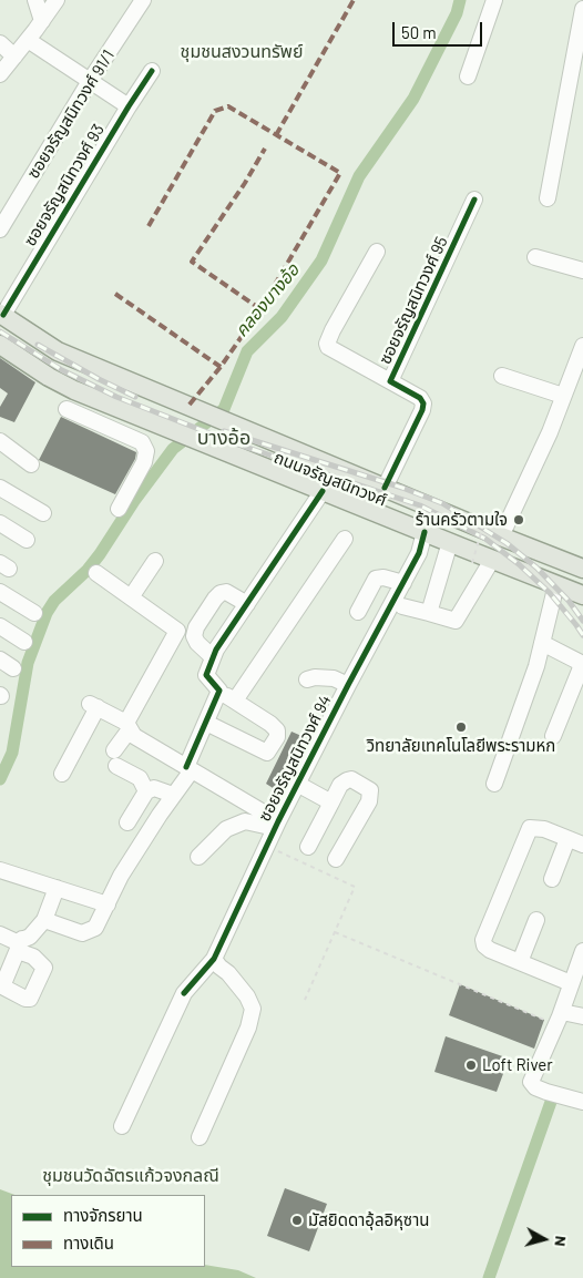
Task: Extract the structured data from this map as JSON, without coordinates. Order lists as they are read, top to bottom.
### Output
{
  "streets": {
    "main road": ["ถนนจรัญสนิทวงศ์"],
    "street": [
      "ซอยจรัญสนิทวงศ์ 91/1",
      "ซอยจรัญสนิทวงศ์ 93",
      "ซอยจรัญสนิทวงศ์ 95",
      "ซอยจรัญสนิทวงศ์ 94"
    ]
  },
  "crossings": [
    ["ซอยจรัญสนิทวงศ์ 93", "ถนนจรัญสนิทวงศ์"],
    ["ซอยจรัญสนิทวงศ์ 95", "ถนนจรัญสนิทวงศ์"],
    ["ถนนจรัญสนิทวงศ์", "ซอยจรัญสนิทวงศ์ 94"]
  ],
  "districts": ["ชุมชนสงวนทรัพย์", "บางอ้อ", "ชุมชนวัดฉัตรแก้วจงกลณี"],
  "water": ["คลองบางอ้อ"],
  "places": [
    "ร้านครัวตามใจ",
    "วิทยาลัยเทคโนโลยีพระรามหก",
    "Loft River",
    "มัสยิดดาอุ้ลอิหุซาน"
  ],
  "legend": ["ทางจักรยาน", "ทางเดิน"],
  "scale_bar": "50 m",
  "north": "right"
}
